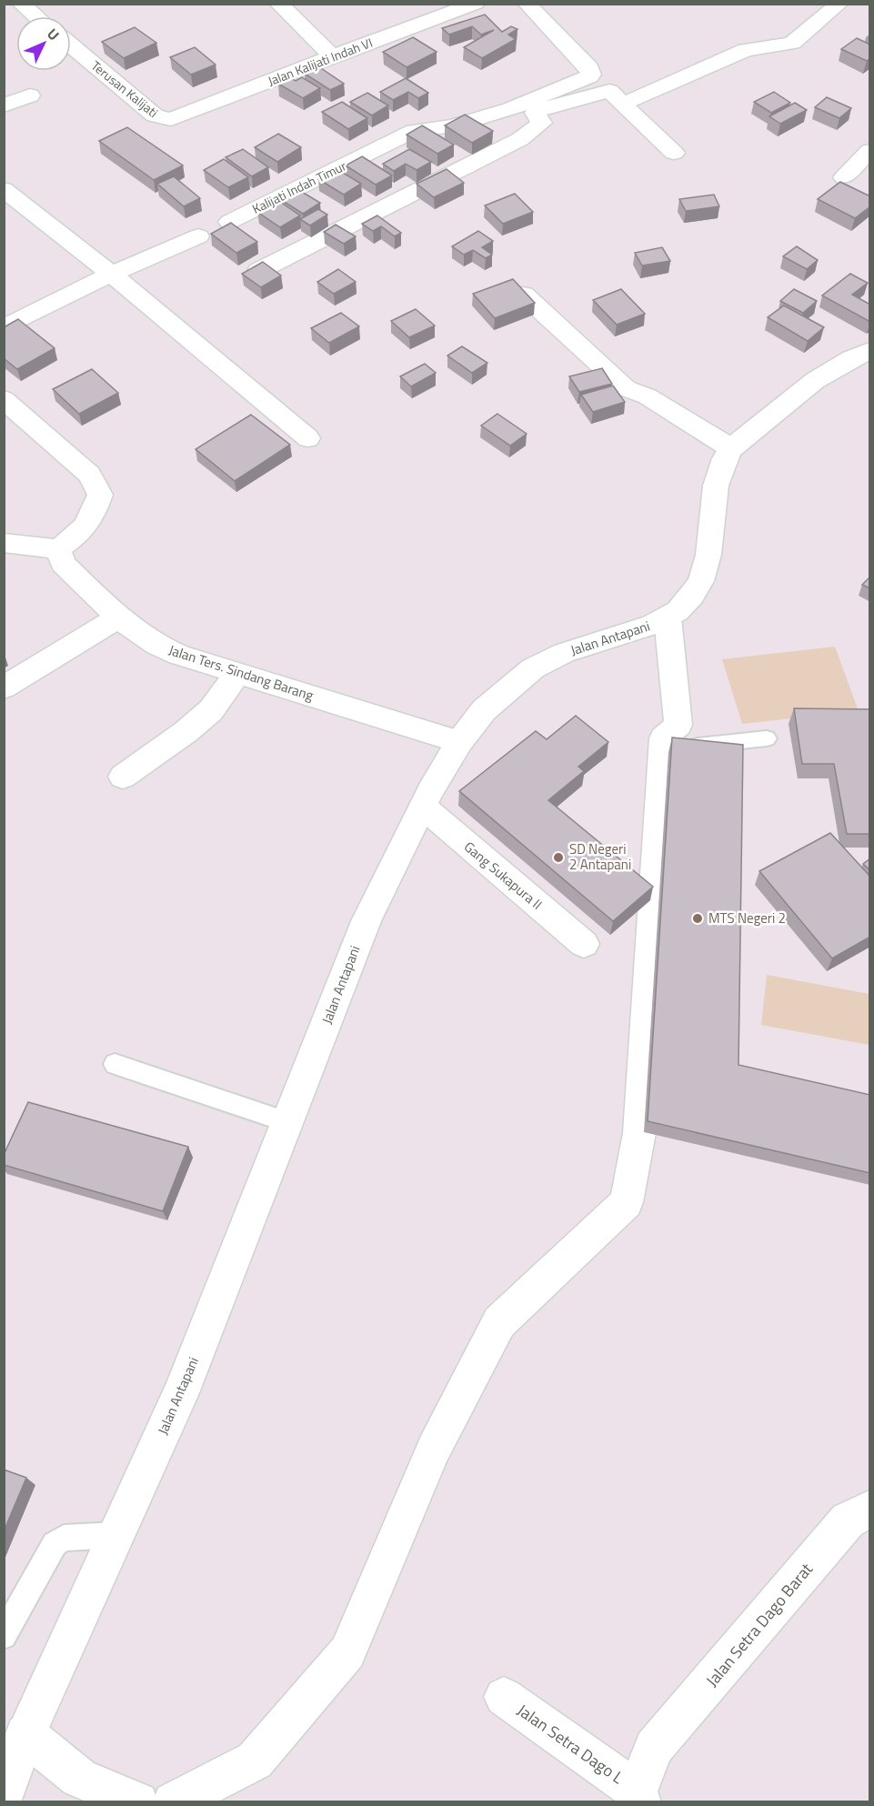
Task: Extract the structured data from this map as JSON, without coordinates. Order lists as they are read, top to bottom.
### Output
{
  "streets": {
    "street": [
      "Jalan Kalijati Indah VI",
      "Terusan Kalijati",
      "Kalijati Indah Timur",
      "Jalan Antapani",
      "Jalan Ters. Sindang Barang",
      "Gang Sukapura II",
      "Jalan Setra Dago Barat",
      "Jalan Setra Dago L"
    ]
  },
  "crossings": [
    ["Jalan Kalijati Indah VI", "Terusan Kalijati"],
    ["Jalan Antapani", "Jalan Ters. Sindang Barang"],
    ["Jalan Antapani", "Gang Sukapura II"],
    ["Jalan Setra Dago Barat", "Jalan Setra Dago L"]
  ],
  "places": ["SD Negeri 2 Antapani", "MTS Negeri 2"],
  "north": "top right"
}
